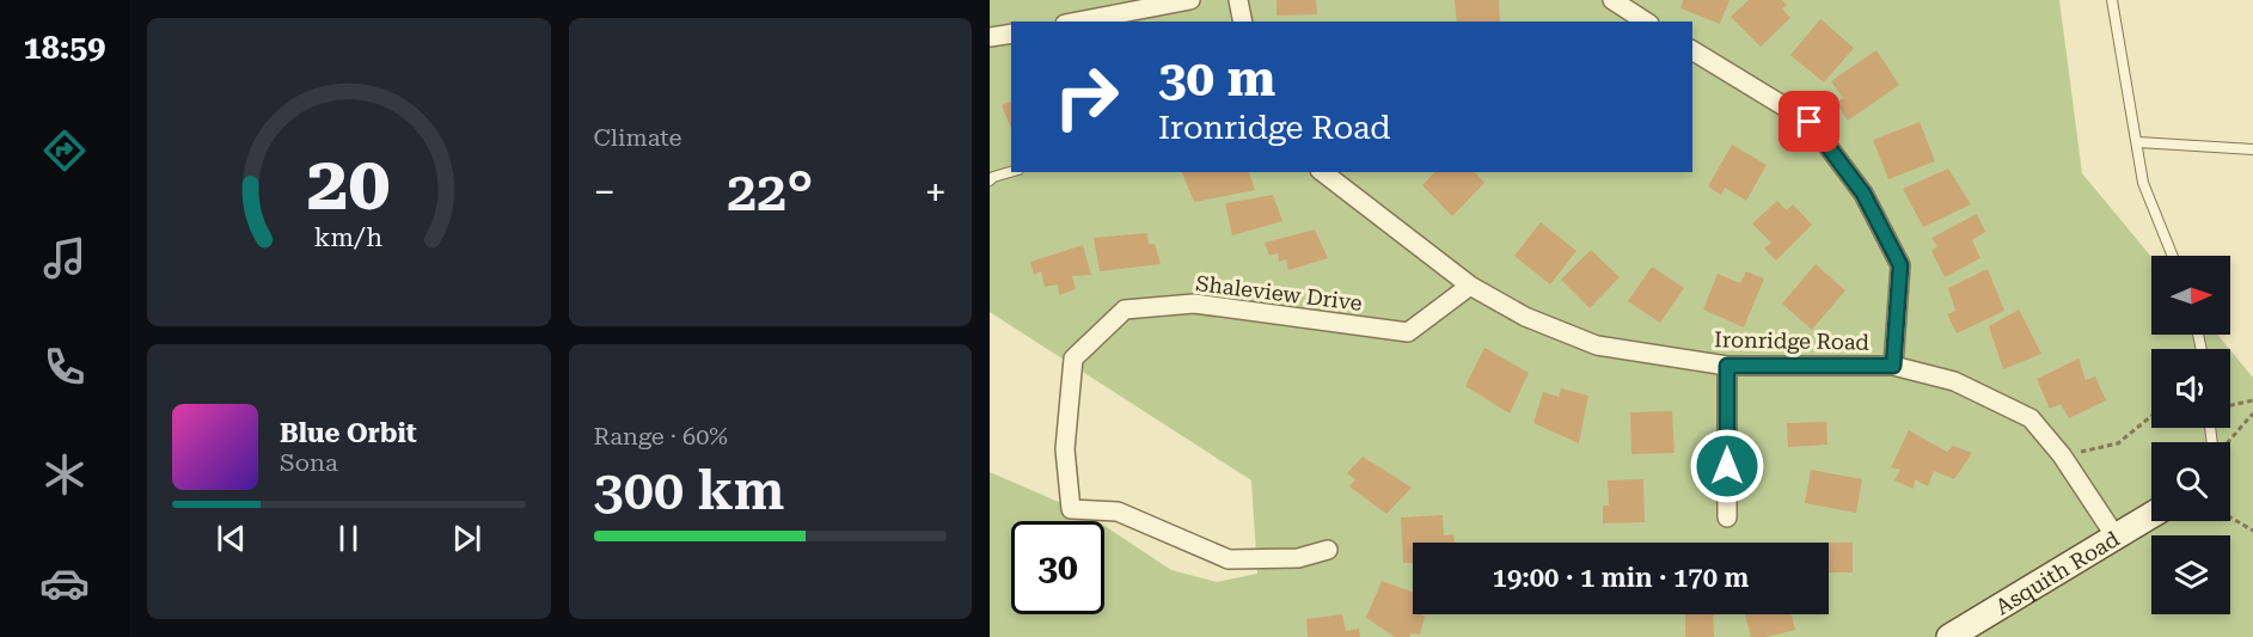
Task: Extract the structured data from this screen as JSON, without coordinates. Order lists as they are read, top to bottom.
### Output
{
  "streets": {
    "street": ["Shaleview Drive", "Ironridge Road", "Asquith Road"]
  },
  "crossings": [
    ["Shaleview Drive", "Ironridge Road"],
    ["Ironridge Road", "Asquith Road"]
  ],
  "north": "right",
  "page": {
    "tabs": "18:59",
    "tile": [
      "Climate",
      ["Range · 60%", "300 km"]
    ],
    "turn": ["30 m", "Ironridge Road"],
    "heat": ["−", "22°", "+"],
    "song": ["Blue Orbit", "Sona"],
    "limit": "30",
    "trip": "19:00 · 1 min · 170 m",
    "gauge": ["20", "km/h"]
  }
}
